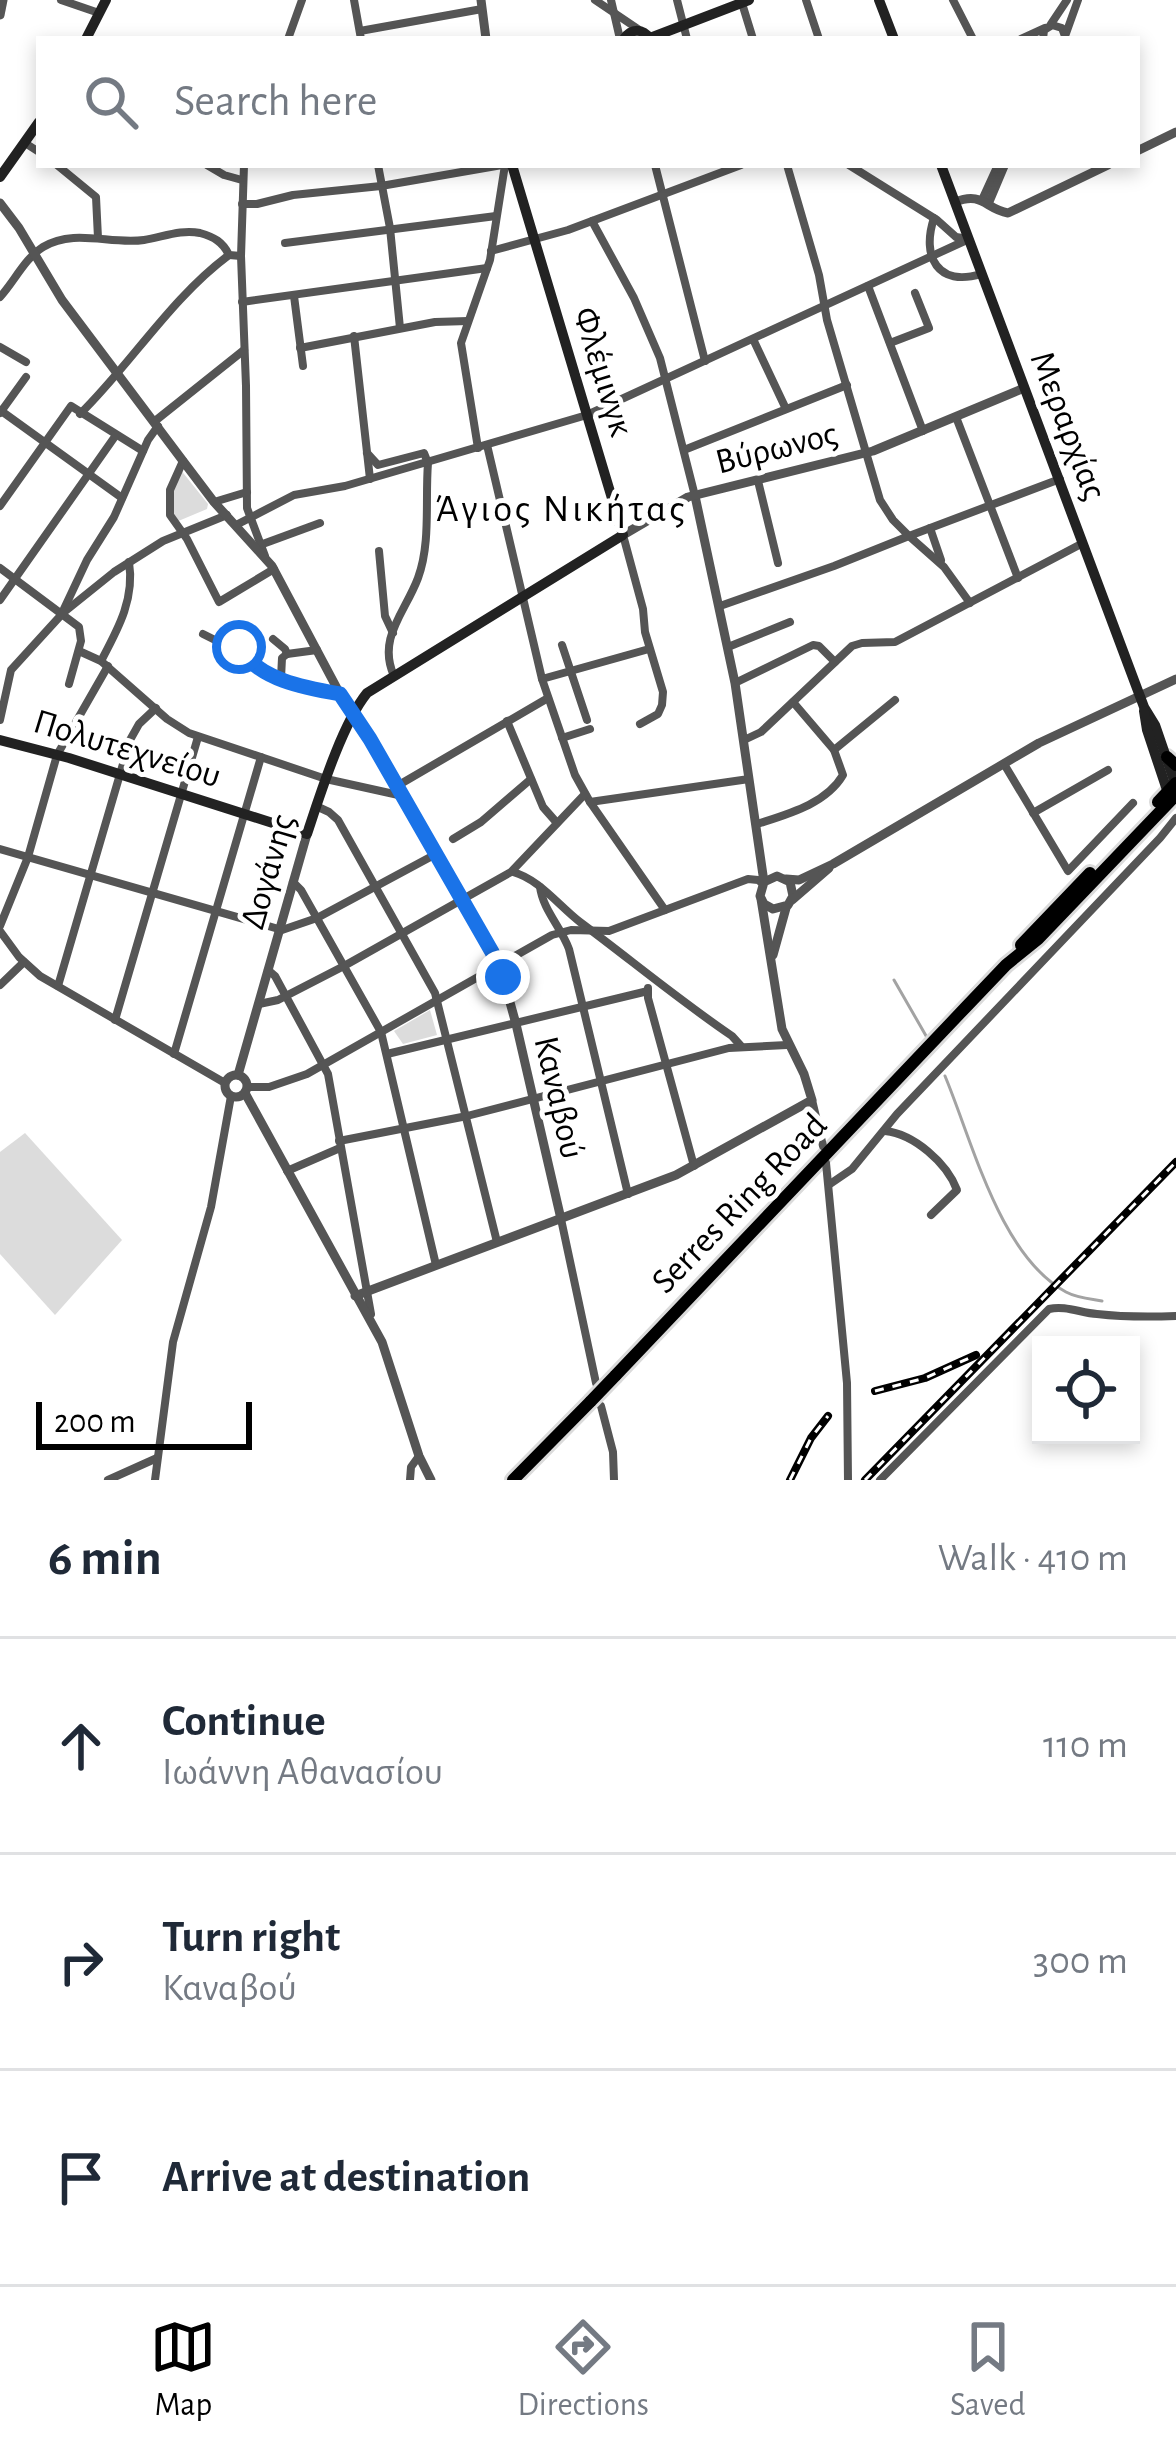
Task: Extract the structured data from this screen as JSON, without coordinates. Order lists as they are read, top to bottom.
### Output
{
  "streets": {
    "main road": [
      "Φλέμινγκ",
      "Μεραρχίας",
      "Βύρωνος",
      "Πολυτεχνείου",
      "Δογάνης",
      "Serres Ring Road"
    ],
    "street": ["Καναβού"]
  },
  "crossings": [
    ["Φλέμινγκ", "Βύρωνος"],
    ["Μεραρχίας", "Βύρωνος"],
    ["Μεραρχίας", "Serres Ring Road"],
    ["Βύρωνος", "Δογάνης"],
    ["Πολυτεχνείου", "Δογάνης"],
    ["Δογάνης", "Καναβού"]
  ],
  "districts": ["Άγιος Νικήτας"],
  "scale_bar": "200 m",
  "page": {
    "search": "Search here",
    "scale": "200 m",
    "heading": ["6 min", "Walk · 410 m"],
    "list": [
      ["Continue", "Ιωάννη Αθανασίου", "110 m"],
      ["Turn right", "Καναβού", "300 m"],
      "Arrive at destination"
    ],
    "nav": ["Map", "Directions", "Saved"]
  }
}
